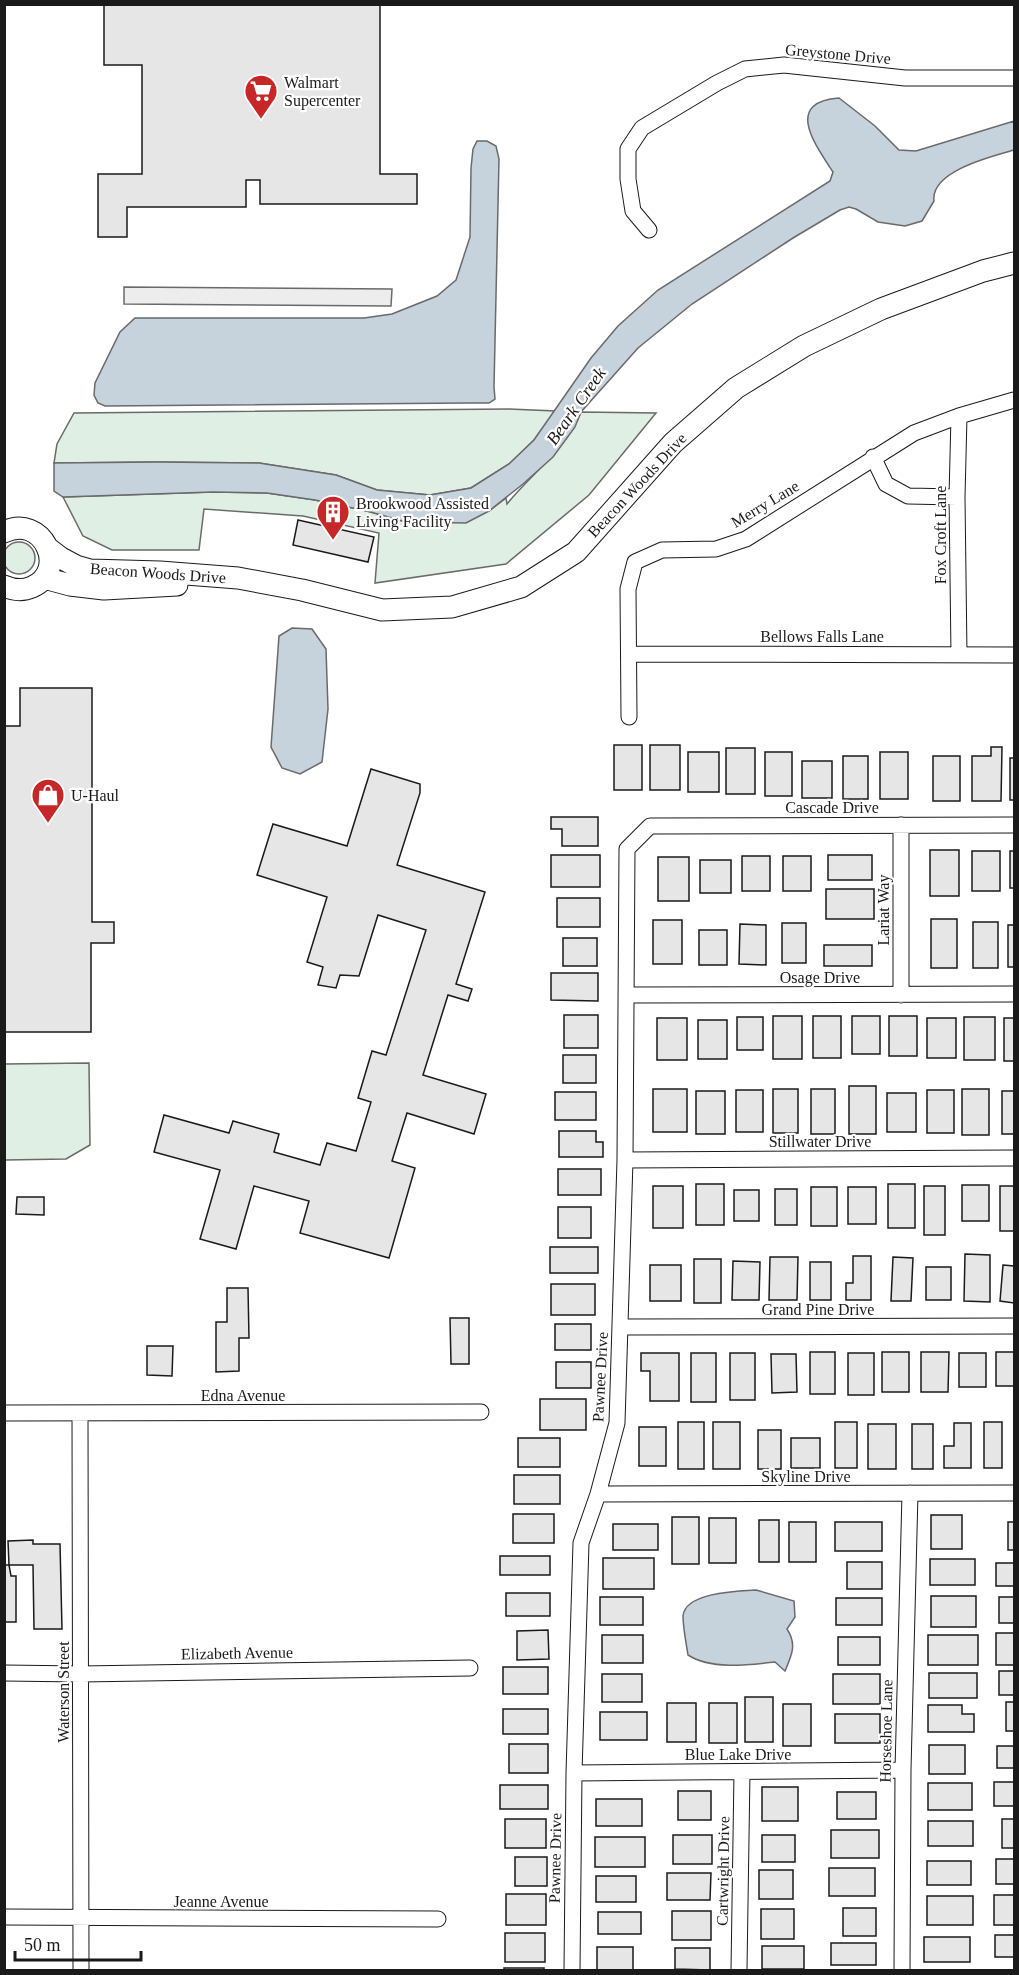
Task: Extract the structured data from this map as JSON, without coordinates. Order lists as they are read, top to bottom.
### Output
{
  "streets": {
    "street": [
      "Greystone Drive",
      "Beacon Woods Drive",
      "Merry Lane",
      "Fox Croft Lane",
      "Bellows Falls Lane",
      "Cascade Drive",
      "Lariat Way",
      "Osage Drive",
      "Stillwater Drive",
      "Grand Pine Drive",
      "Pawnee Drive",
      "Edna Avenue",
      "Skyline Drive",
      "Elizabeth Avenue",
      "Waterson Street",
      "Horseshoe Lane",
      "Blue Lake Drive",
      "Cartwright Drive",
      "Jeanne Avenue"
    ]
  },
  "crossings": [
    ["Merry Lane", "Fox Croft Lane"],
    ["Merry Lane", "Bellows Falls Lane"],
    ["Fox Croft Lane", "Bellows Falls Lane"],
    ["Cascade Drive", "Lariat Way"],
    ["Cascade Drive", "Pawnee Drive"],
    ["Lariat Way", "Osage Drive"],
    ["Osage Drive", "Pawnee Drive"],
    ["Stillwater Drive", "Pawnee Drive"],
    ["Grand Pine Drive", "Pawnee Drive"],
    ["Pawnee Drive", "Skyline Drive"],
    ["Pawnee Drive", "Blue Lake Drive"],
    ["Edna Avenue", "Waterson Street"],
    ["Skyline Drive", "Horseshoe Lane"],
    ["Elizabeth Avenue", "Waterson Street"],
    ["Waterson Street", "Jeanne Avenue"],
    ["Horseshoe Lane", "Blue Lake Drive"],
    ["Blue Lake Drive", "Cartwright Drive"]
  ],
  "water": ["Beark Creek"],
  "places": {
    "supermarket": ["Walmart Supercenter"],
    "building": ["Brookwood Assisted Living Facility"],
    "shop": ["U-Haul"]
  },
  "scale_bar": "50 m"
}
